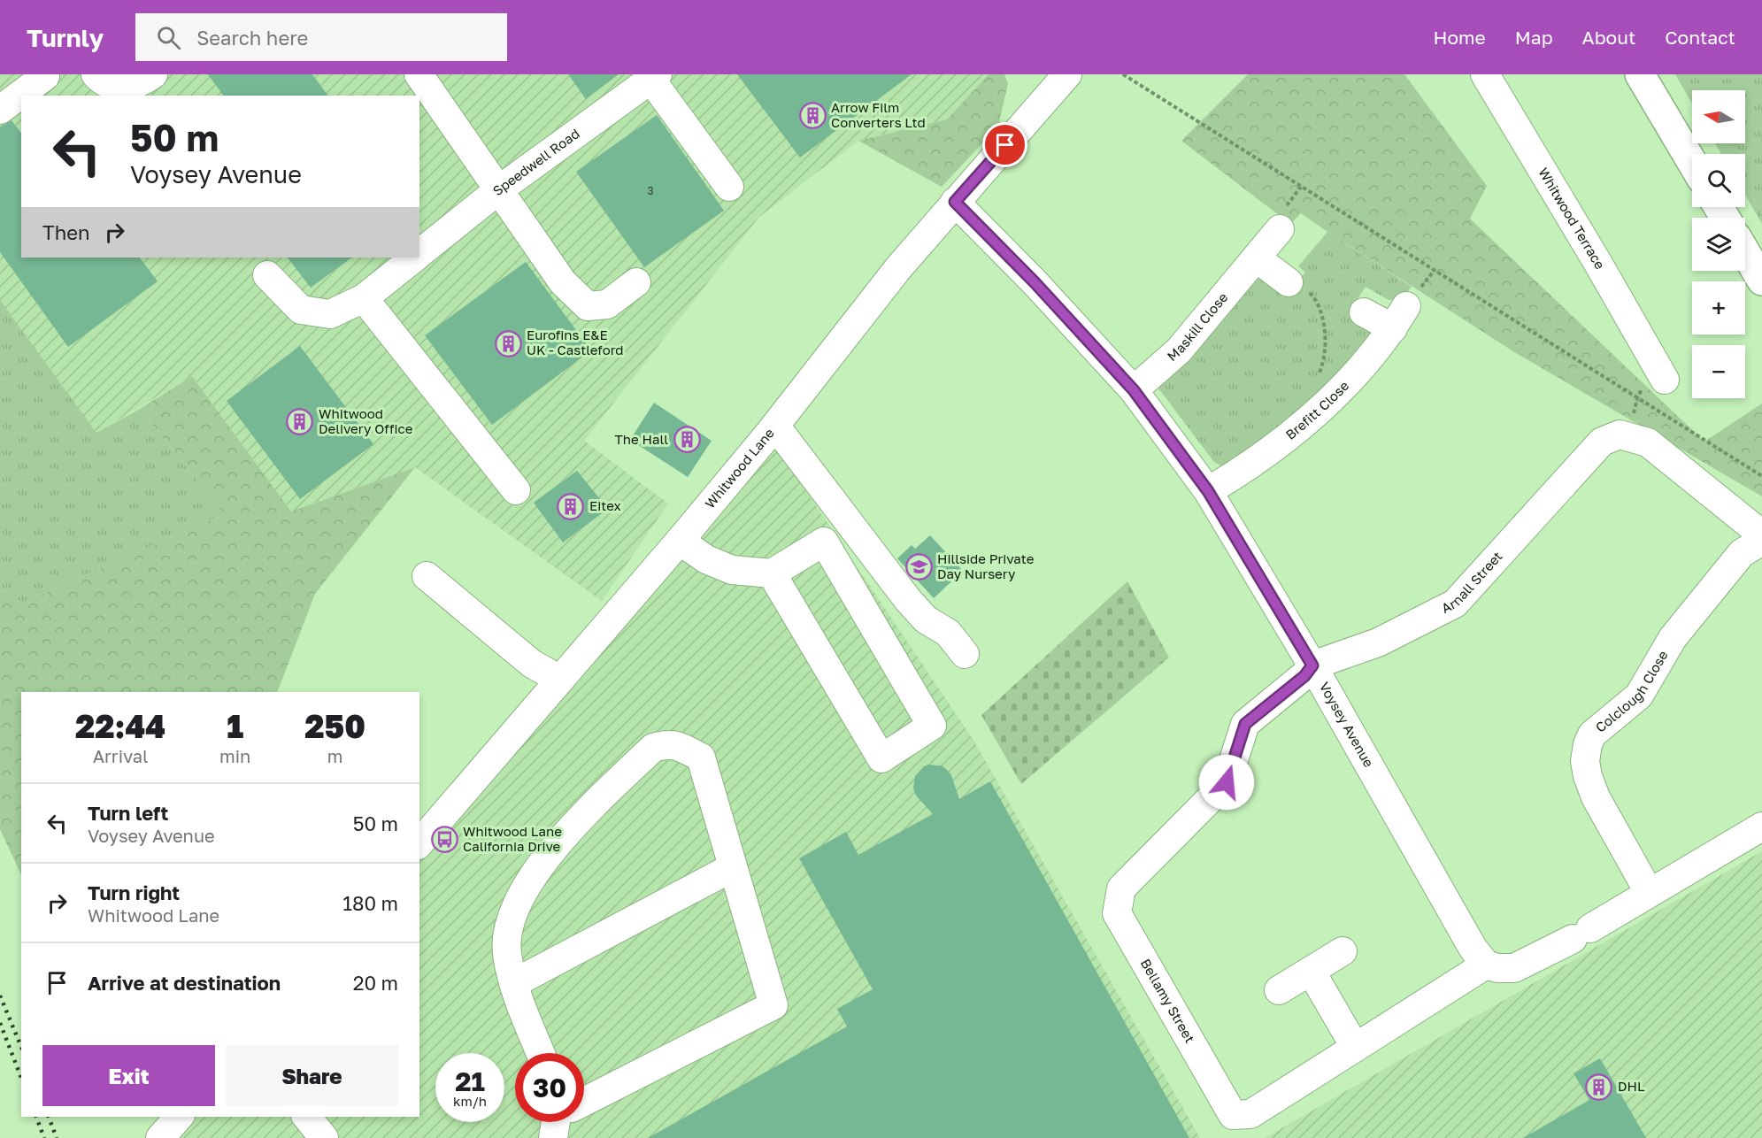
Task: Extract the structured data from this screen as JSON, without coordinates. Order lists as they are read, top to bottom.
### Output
{
  "streets": {
    "street": [
      "Speedwell Road",
      "Whitwood Terrace",
      "Maskill Close",
      "Brefitt Close",
      "Whitwood Lane",
      "Arnall Street",
      "Colclough Close",
      "Voysey Avenue",
      "Bellamy Street"
    ]
  },
  "crossings": [
    ["Maskill Close", "Voysey Avenue"],
    ["Brefitt Close", "Voysey Avenue"],
    ["Whitwood Lane", "Voysey Avenue"],
    ["Arnall Street", "Voysey Avenue"],
    ["Arnall Street", "Bellamy Street"],
    ["Voysey Avenue", "Bellamy Street"]
  ],
  "places": {
    "building": [
      "Arrow Film Converters Ltd",
      "Eurofins E&E UK - Castleford",
      "Whitwood Delivery Office",
      "The Hall",
      "Eitex",
      "DHL"
    ],
    "school or university": ["Hillside Private Day Nursery"],
    "bus stop": ["Whitwood Lane California Drive"]
  },
  "house_numbers": ["3"],
  "north": "left",
  "page": {
    "header": "Turnly",
    "search": "Search here",
    "nav": [
      "Home",
      "Map",
      "About",
      "Contact"
    ],
    "map_buttons": ["+", "−"],
    "turn": ["50 m", "Voysey Avenue"],
    "then": "Then",
    "eta": [
      "22:44",
      "Arrival",
      "1",
      "min",
      "250",
      "m"
    ],
    "list": [
      {
        "name": "Turn left",
        "note": "Voysey Avenue",
        "value": "50 m"
      },
      {
        "name": "Turn right",
        "note": "Whitwood Lane",
        "value": "180 m"
      },
      {
        "name": "Arrive at destination",
        "value": "20 m"
      }
    ],
    "buttons": ["Exit", "Share"],
    "speed": "21 km/h",
    "limit": "30"
  }
}
